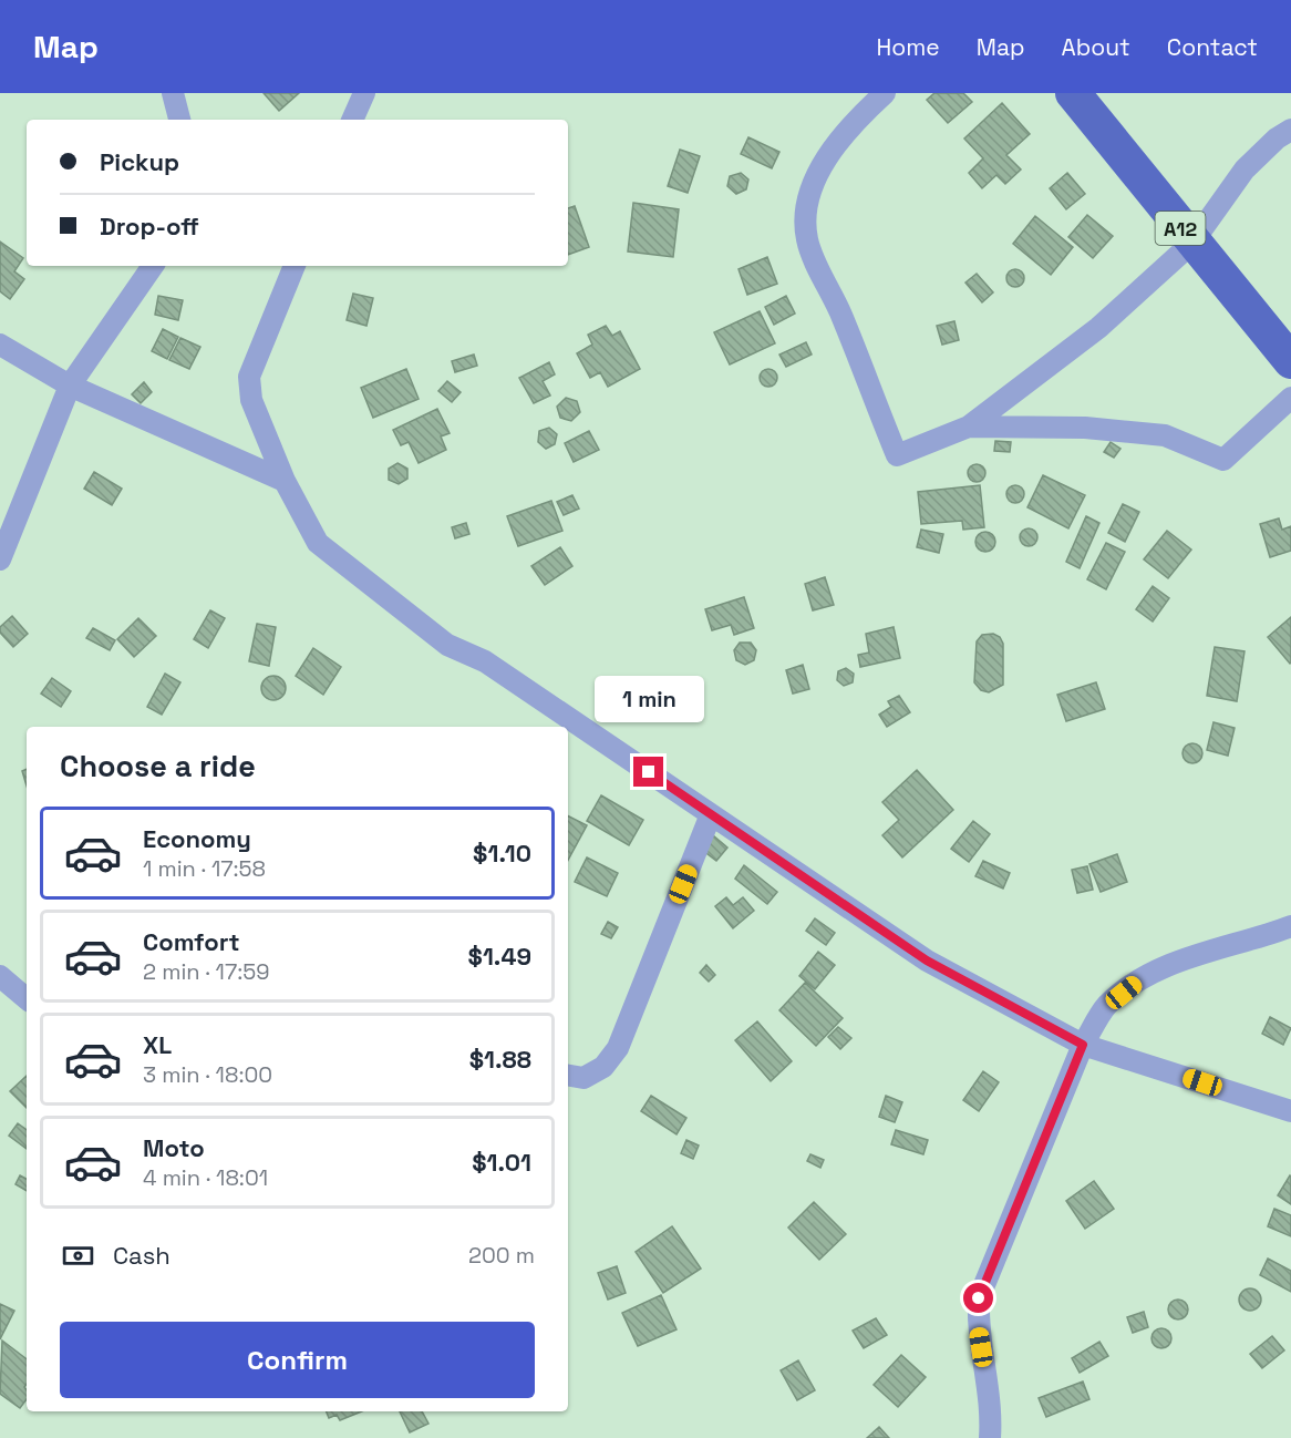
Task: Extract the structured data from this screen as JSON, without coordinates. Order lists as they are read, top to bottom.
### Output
{
  "streets": {
    "main road": ["A12"]
  },
  "page": {
    "header": "Map",
    "nav": [
      "Home",
      "Map",
      "About",
      "Contact"
    ],
    "banner": ["Pickup", "Drop-off"],
    "bubble": "1 min",
    "heading": "Choose a ride",
    "list": [
      {
        "name": "Economy",
        "note": "1 min · 17:58",
        "value": "$1.10"
      },
      {
        "name": "Comfort",
        "note": "2 min · 17:59",
        "value": "$1.49"
      },
      {
        "name": "XL",
        "note": "3 min · 18:00",
        "value": "$1.88"
      },
      {
        "name": "Moto",
        "note": "4 min · 18:01",
        "value": "$1.01"
      }
    ],
    "pay": ["Cash", "200 m"],
    "buttons": "Confirm"
  }
}
